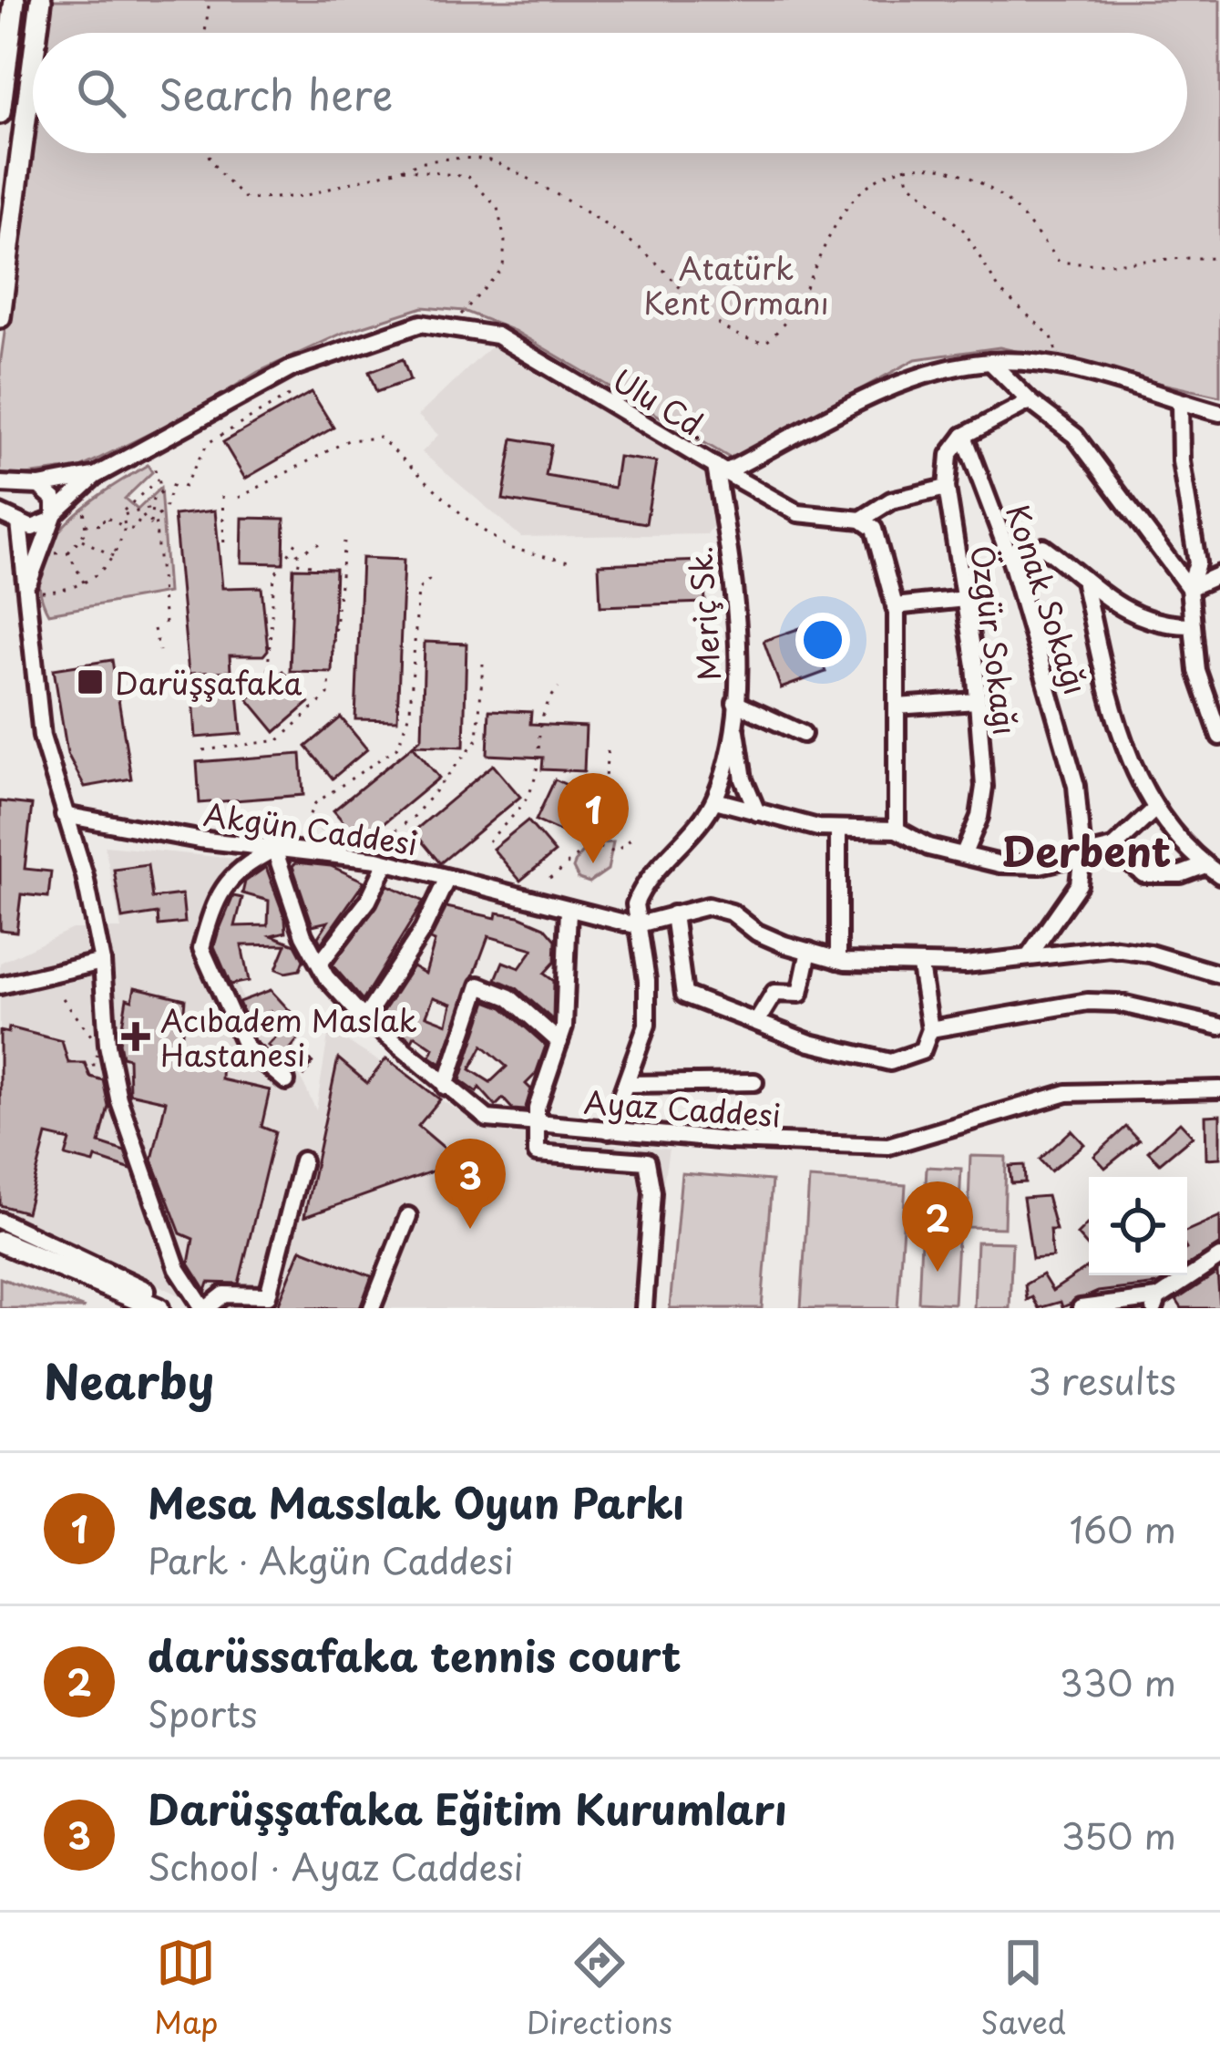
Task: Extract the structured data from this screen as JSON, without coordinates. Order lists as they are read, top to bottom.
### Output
{
  "streets": {
    "street": [
      "Ulu Cd.",
      "Konak Sokağı",
      "Meriç Sk.",
      "Özgür Sokağı",
      "Akgün Caddesi",
      "Ayaz Caddesi"
    ]
  },
  "crossings": [
    ["Ulu Cd.", "Meriç Sk."],
    ["Konak Sokağı", "Özgür Sokağı"],
    ["Meriç Sk.", "Akgün Caddesi"],
    ["Akgün Caddesi", "Ayaz Caddesi"]
  ],
  "districts": ["Derbent"],
  "parks": ["Atatürk Kent Ormanı"],
  "places": {
    "transit": ["Darüşşafaka"],
    "health": ["Acıbadem Maslak Hastanesi"]
  },
  "page": {
    "search": "Search here",
    "pins": ["1", "3", "2"],
    "heading": ["Nearby", "3 results"],
    "list": [
      {
        "mark": "1",
        "name": "Mesa Masslak Oyun Parkı",
        "note": "Park · Akgün Caddesi",
        "value": "160 m"
      },
      {
        "mark": "2",
        "name": "darüssafaka tennis court",
        "note": "Sports",
        "value": "330 m"
      },
      {
        "mark": "3",
        "name": "Darüşşafaka Eğitim Kurumları",
        "note": "School · Ayaz Caddesi",
        "value": "350 m"
      }
    ],
    "nav": ["Map", "Directions", "Saved"]
  }
}
